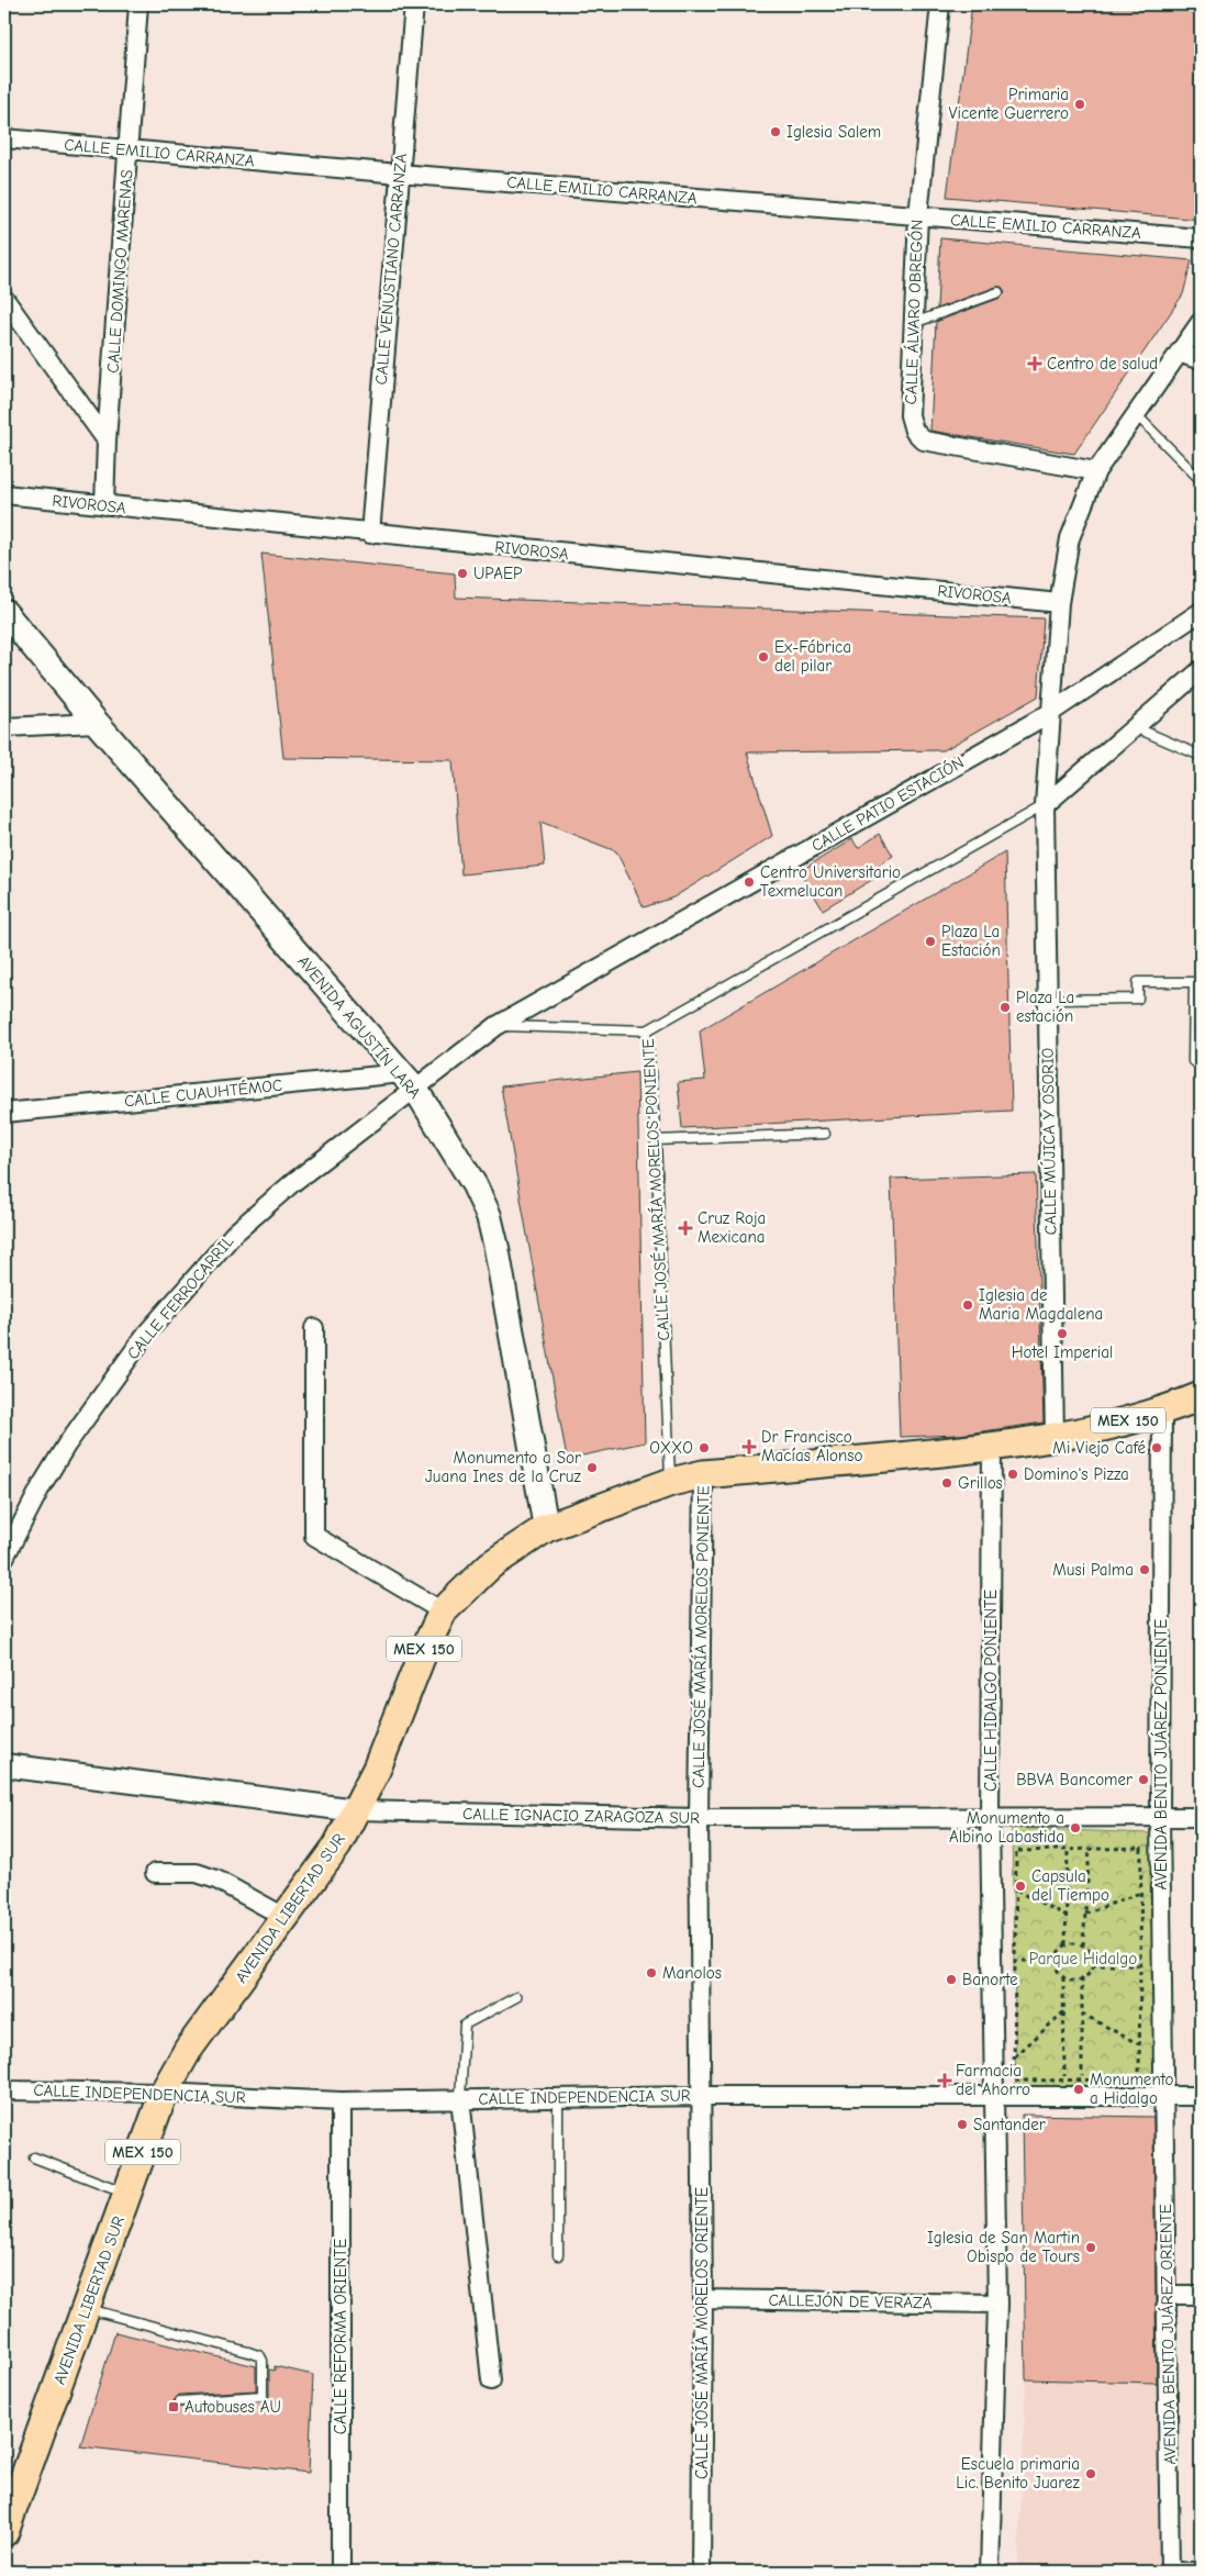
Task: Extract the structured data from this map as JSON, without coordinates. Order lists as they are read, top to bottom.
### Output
{
  "streets": {
    "main road": ["AVENIDA AGUSTÍN LARA", "MEX 150", "AVENIDA LIBERTAD SUR"],
    "street": [
      "CALLE EMILIO CARRANZA",
      "CALLE VENUSTIANO CARRANZA",
      "CALLE DOMINGO MARENAS",
      "CALLE ÁLVARO OBREGÓN",
      "RIVOROSA",
      "CALLE PATIO ESTACIÓN",
      "CALLE CUAUHTÉMOC",
      "CALLE MÚJICA Y OSORIO",
      "CALLE JOSÉ MARÍA MORELOS PONIENTE",
      "CALLE FERROCARRIL",
      "CALLE HIDALGO PONIENTE",
      "AVENIDA BENITO JUÁREZ PONIENTE",
      "CALLE IGNACIO ZARAGOZA SUR",
      "CALLE INDEPENDENCIA SUR",
      "CALLEJÓN DE VERAZA",
      "CALLE JOSÉ MARÍA MORELOS ORIENTE",
      "AVENIDA BENITO JUÁREZ ORIENTE",
      "CALLE REFORMA ORIENTE"
    ]
  },
  "crossings": [
    ["CALLE EMILIO CARRANZA", "CALLE VENUSTIANO CARRANZA"],
    ["CALLE EMILIO CARRANZA", "CALLE DOMINGO MARENAS"],
    ["CALLE EMILIO CARRANZA", "CALLE ÁLVARO OBREGÓN"],
    ["CALLE VENUSTIANO CARRANZA", "RIVOROSA"],
    ["CALLE DOMINGO MARENAS", "RIVOROSA"],
    ["CALLE ÁLVARO OBREGÓN", "CALLE MÚJICA Y OSORIO"],
    ["RIVOROSA", "CALLE MÚJICA Y OSORIO"],
    ["CALLE PATIO ESTACIÓN", "AVENIDA AGUSTÍN LARA"],
    ["CALLE PATIO ESTACIÓN", "CALLE CUAUHTÉMOC"],
    ["CALLE PATIO ESTACIÓN", "CALLE MÚJICA Y OSORIO"],
    ["CALLE PATIO ESTACIÓN", "CALLE FERROCARRIL"],
    ["AVENIDA AGUSTÍN LARA", "CALLE CUAUHTÉMOC"],
    ["AVENIDA AGUSTÍN LARA", "CALLE FERROCARRIL"],
    ["AVENIDA AGUSTÍN LARA", "AVENIDA LIBERTAD SUR"],
    ["CALLE CUAUHTÉMOC", "CALLE FERROCARRIL"],
    ["CALLE MÚJICA Y OSORIO", "MEX 150"],
    ["CALLE MÚJICA Y OSORIO", "AVENIDA LIBERTAD SUR"],
    ["CALLE JOSÉ MARÍA MORELOS PONIENTE", "CALLE IGNACIO ZARAGOZA SUR"],
    ["CALLE JOSÉ MARÍA MORELOS PONIENTE", "AVENIDA LIBERTAD SUR"],
    ["CALLE JOSÉ MARÍA MORELOS PONIENTE", "CALLE INDEPENDENCIA SUR"],
    ["CALLE JOSÉ MARÍA MORELOS PONIENTE", "CALLE JOSÉ MARÍA MORELOS ORIENTE"],
    ["MEX 150", "AVENIDA BENITO JUÁREZ PONIENTE"],
    ["MEX 150", "AVENIDA LIBERTAD SUR"],
    ["CALLE HIDALGO PONIENTE", "CALLE IGNACIO ZARAGOZA SUR"],
    ["CALLE HIDALGO PONIENTE", "AVENIDA LIBERTAD SUR"],
    ["CALLE HIDALGO PONIENTE", "CALLE INDEPENDENCIA SUR"],
    ["CALLE HIDALGO PONIENTE", "CALLEJÓN DE VERAZA"],
    ["AVENIDA BENITO JUÁREZ PONIENTE", "CALLE IGNACIO ZARAGOZA SUR"],
    ["AVENIDA BENITO JUÁREZ PONIENTE", "CALLE INDEPENDENCIA SUR"],
    ["AVENIDA BENITO JUÁREZ PONIENTE", "AVENIDA BENITO JUÁREZ ORIENTE"],
    ["CALLE IGNACIO ZARAGOZA SUR", "AVENIDA LIBERTAD SUR"],
    ["AVENIDA LIBERTAD SUR", "CALLE INDEPENDENCIA SUR"],
    ["CALLE INDEPENDENCIA SUR", "CALLE JOSÉ MARÍA MORELOS ORIENTE"],
    ["CALLE INDEPENDENCIA SUR", "AVENIDA BENITO JUÁREZ ORIENTE"],
    ["CALLE INDEPENDENCIA SUR", "CALLE REFORMA ORIENTE"],
    ["CALLEJÓN DE VERAZA", "CALLE JOSÉ MARÍA MORELOS ORIENTE"]
  ],
  "parks": ["Parque Hidalgo"],
  "places": {
    "other": [
      "Primaria Vicente Guerrero",
      "Iglesia Salem",
      "UPAEP",
      "Ex-Fábrica del pilar",
      "Centro Universitario Texmelucan",
      "Plaza La Estación",
      "Plaza La estación",
      "Iglesia de Maria Magdalena",
      "Hotel Imperial",
      "OXXO",
      "Mi Viejo Café",
      "Monumento a Sor Juana Ines de la Cruz",
      "Domino's Pizza",
      "Grillos",
      "Musi Palma",
      "BBVA Bancomer",
      "Monumento a Albino Labastida",
      "Capsula del Tiempo",
      "Manolos",
      "Banorte",
      "Monumento a Hidalgo",
      "Santander",
      "Iglesia de San Martin Obispo de Tours",
      "Escuela primaria Lic. Benito Juarez"
    ],
    "health": [
      "Centro de salud",
      "Cruz Roja Mexicana",
      "Dr Francisco Macías Alonso",
      "Farmacia del Ahorro"
    ],
    "transit": ["Autobuses AU"]
  }
}
